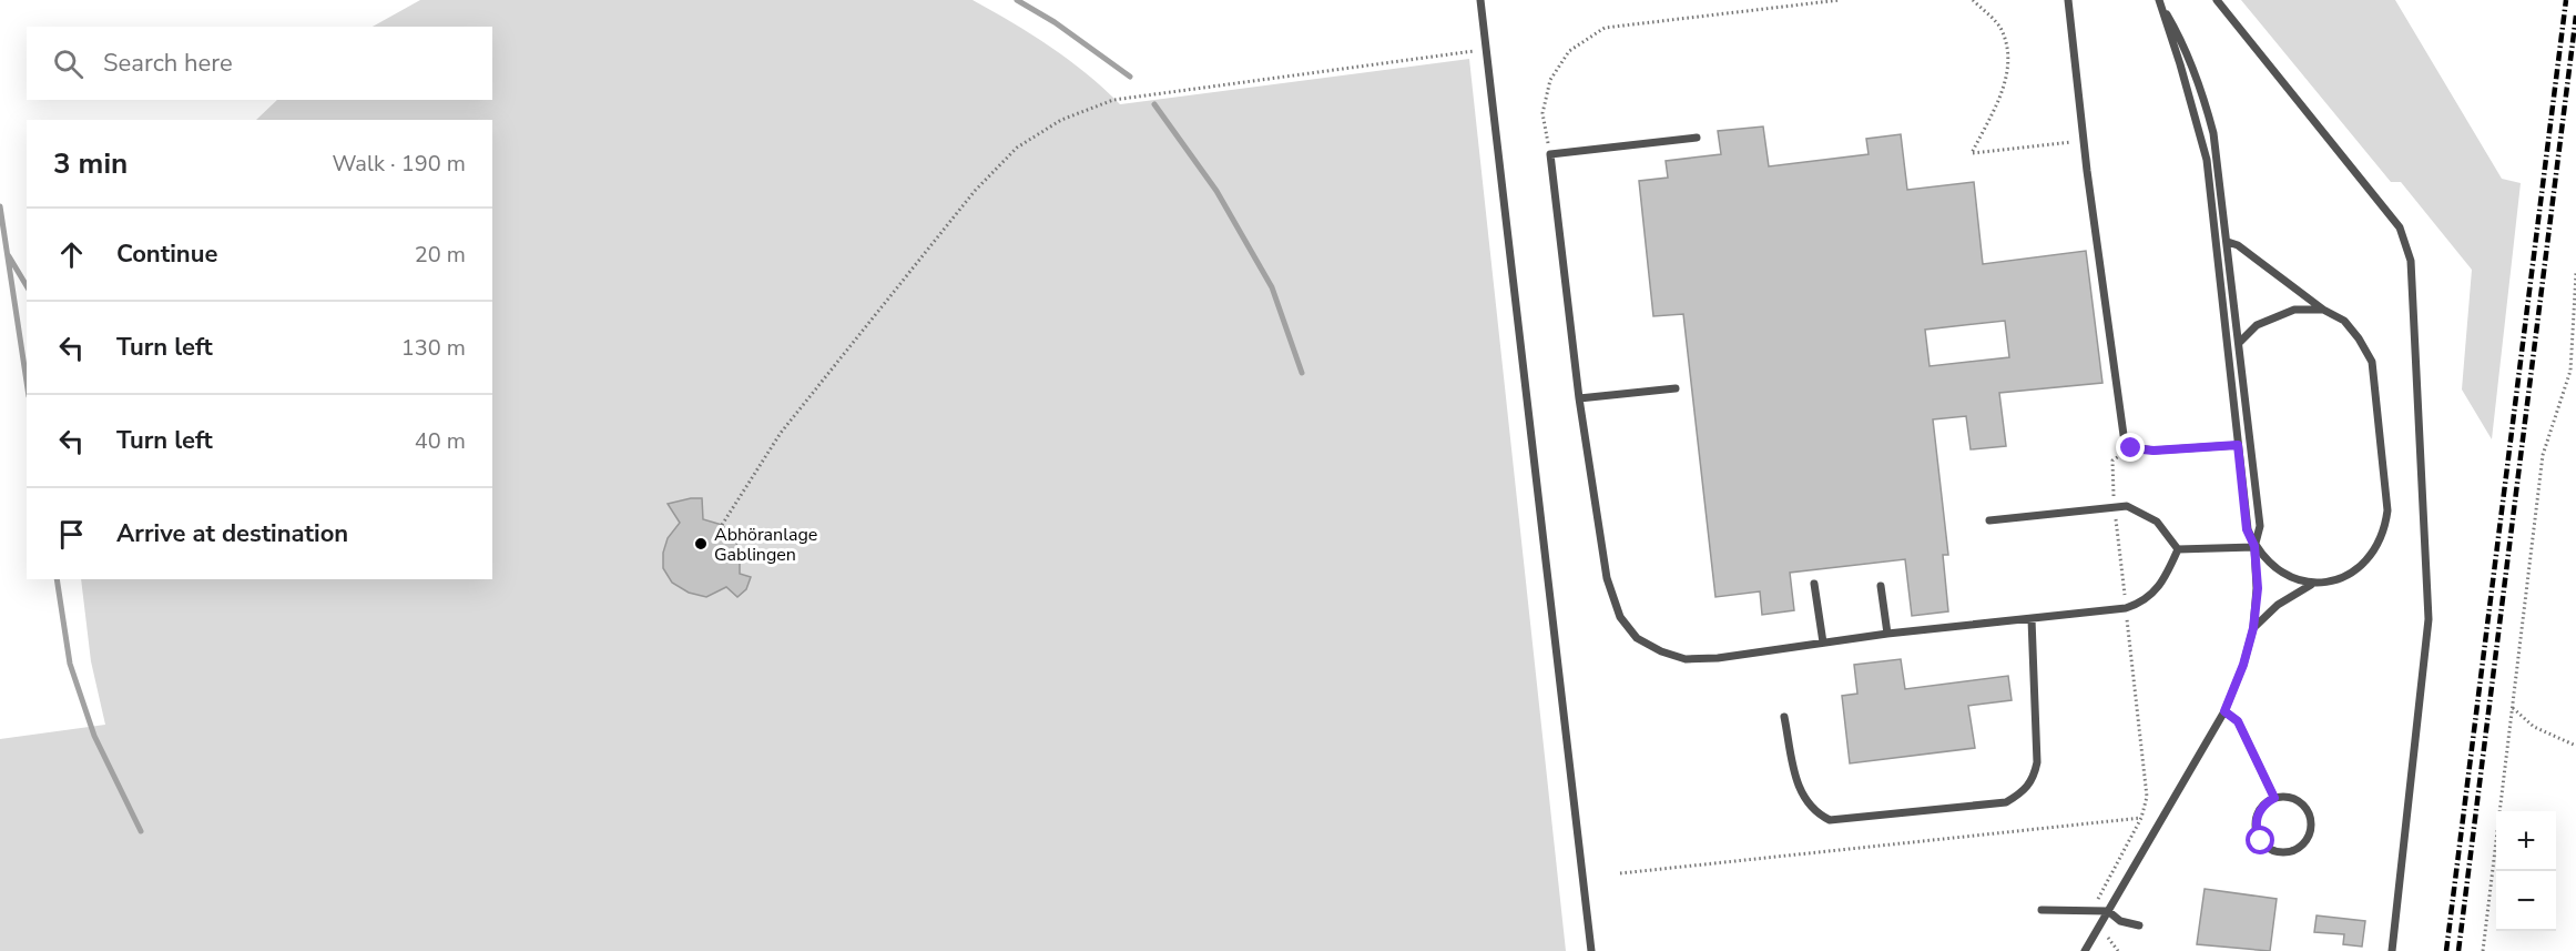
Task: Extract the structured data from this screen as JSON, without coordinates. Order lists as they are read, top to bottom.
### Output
{
  "places": ["Abhöranlage Gablingen"],
  "page": {
    "search": "Search here",
    "heading": ["3 min", "Walk · 190 m"],
    "list": [
      ["Continue", "20 m"],
      ["Turn left", "130 m"],
      ["Turn left", "40 m"],
      "Arrive at destination"
    ],
    "map_buttons": ["+", "−"]
  }
}
